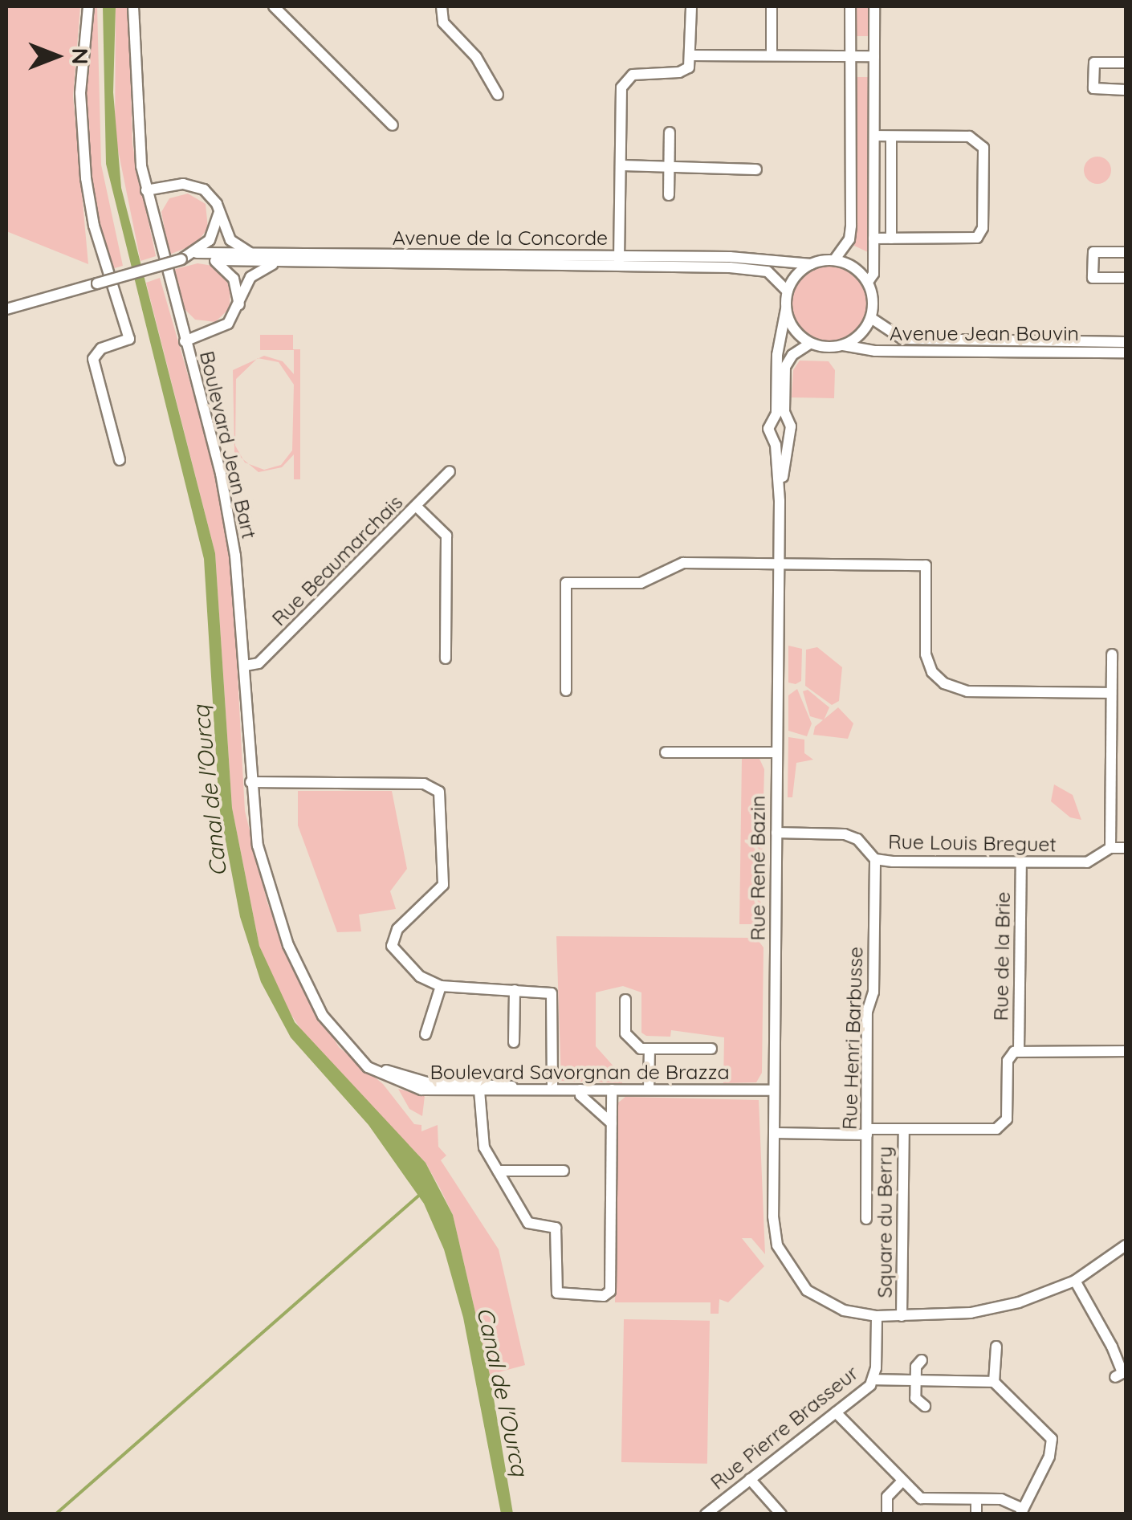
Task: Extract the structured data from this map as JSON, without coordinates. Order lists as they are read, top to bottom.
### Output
{
  "streets": {
    "street": [
      "Avenue de la Concorde",
      "Avenue Jean Bouvin",
      "Boulevard Jean Bart",
      "Rue Beaumarchais",
      "Rue Louis Breguet",
      "Rue René Bazin",
      "Rue de la Brie",
      "Rue Henri Barbusse",
      "Boulevard Savorgnan de Brazza",
      "Square du Berry",
      "Rue Pierre Brasseur"
    ]
  },
  "crossings": [
    ["Avenue de la Concorde", "Avenue Jean Bouvin"],
    ["Boulevard Jean Bart", "Rue Beaumarchais"],
    ["Boulevard Jean Bart", "Boulevard Savorgnan de Brazza"],
    ["Rue Louis Breguet", "Rue René Bazin"],
    ["Rue Louis Breguet", "Rue de la Brie"],
    ["Rue Louis Breguet", "Rue Henri Barbusse"],
    ["Rue René Bazin", "Boulevard Savorgnan de Brazza"],
    ["Rue René Bazin", "Rue Pierre Brasseur"],
    ["Rue de la Brie", "Square du Berry"]
  ],
  "water": ["Canal de l'Ourcq"],
  "north": "right"
}
